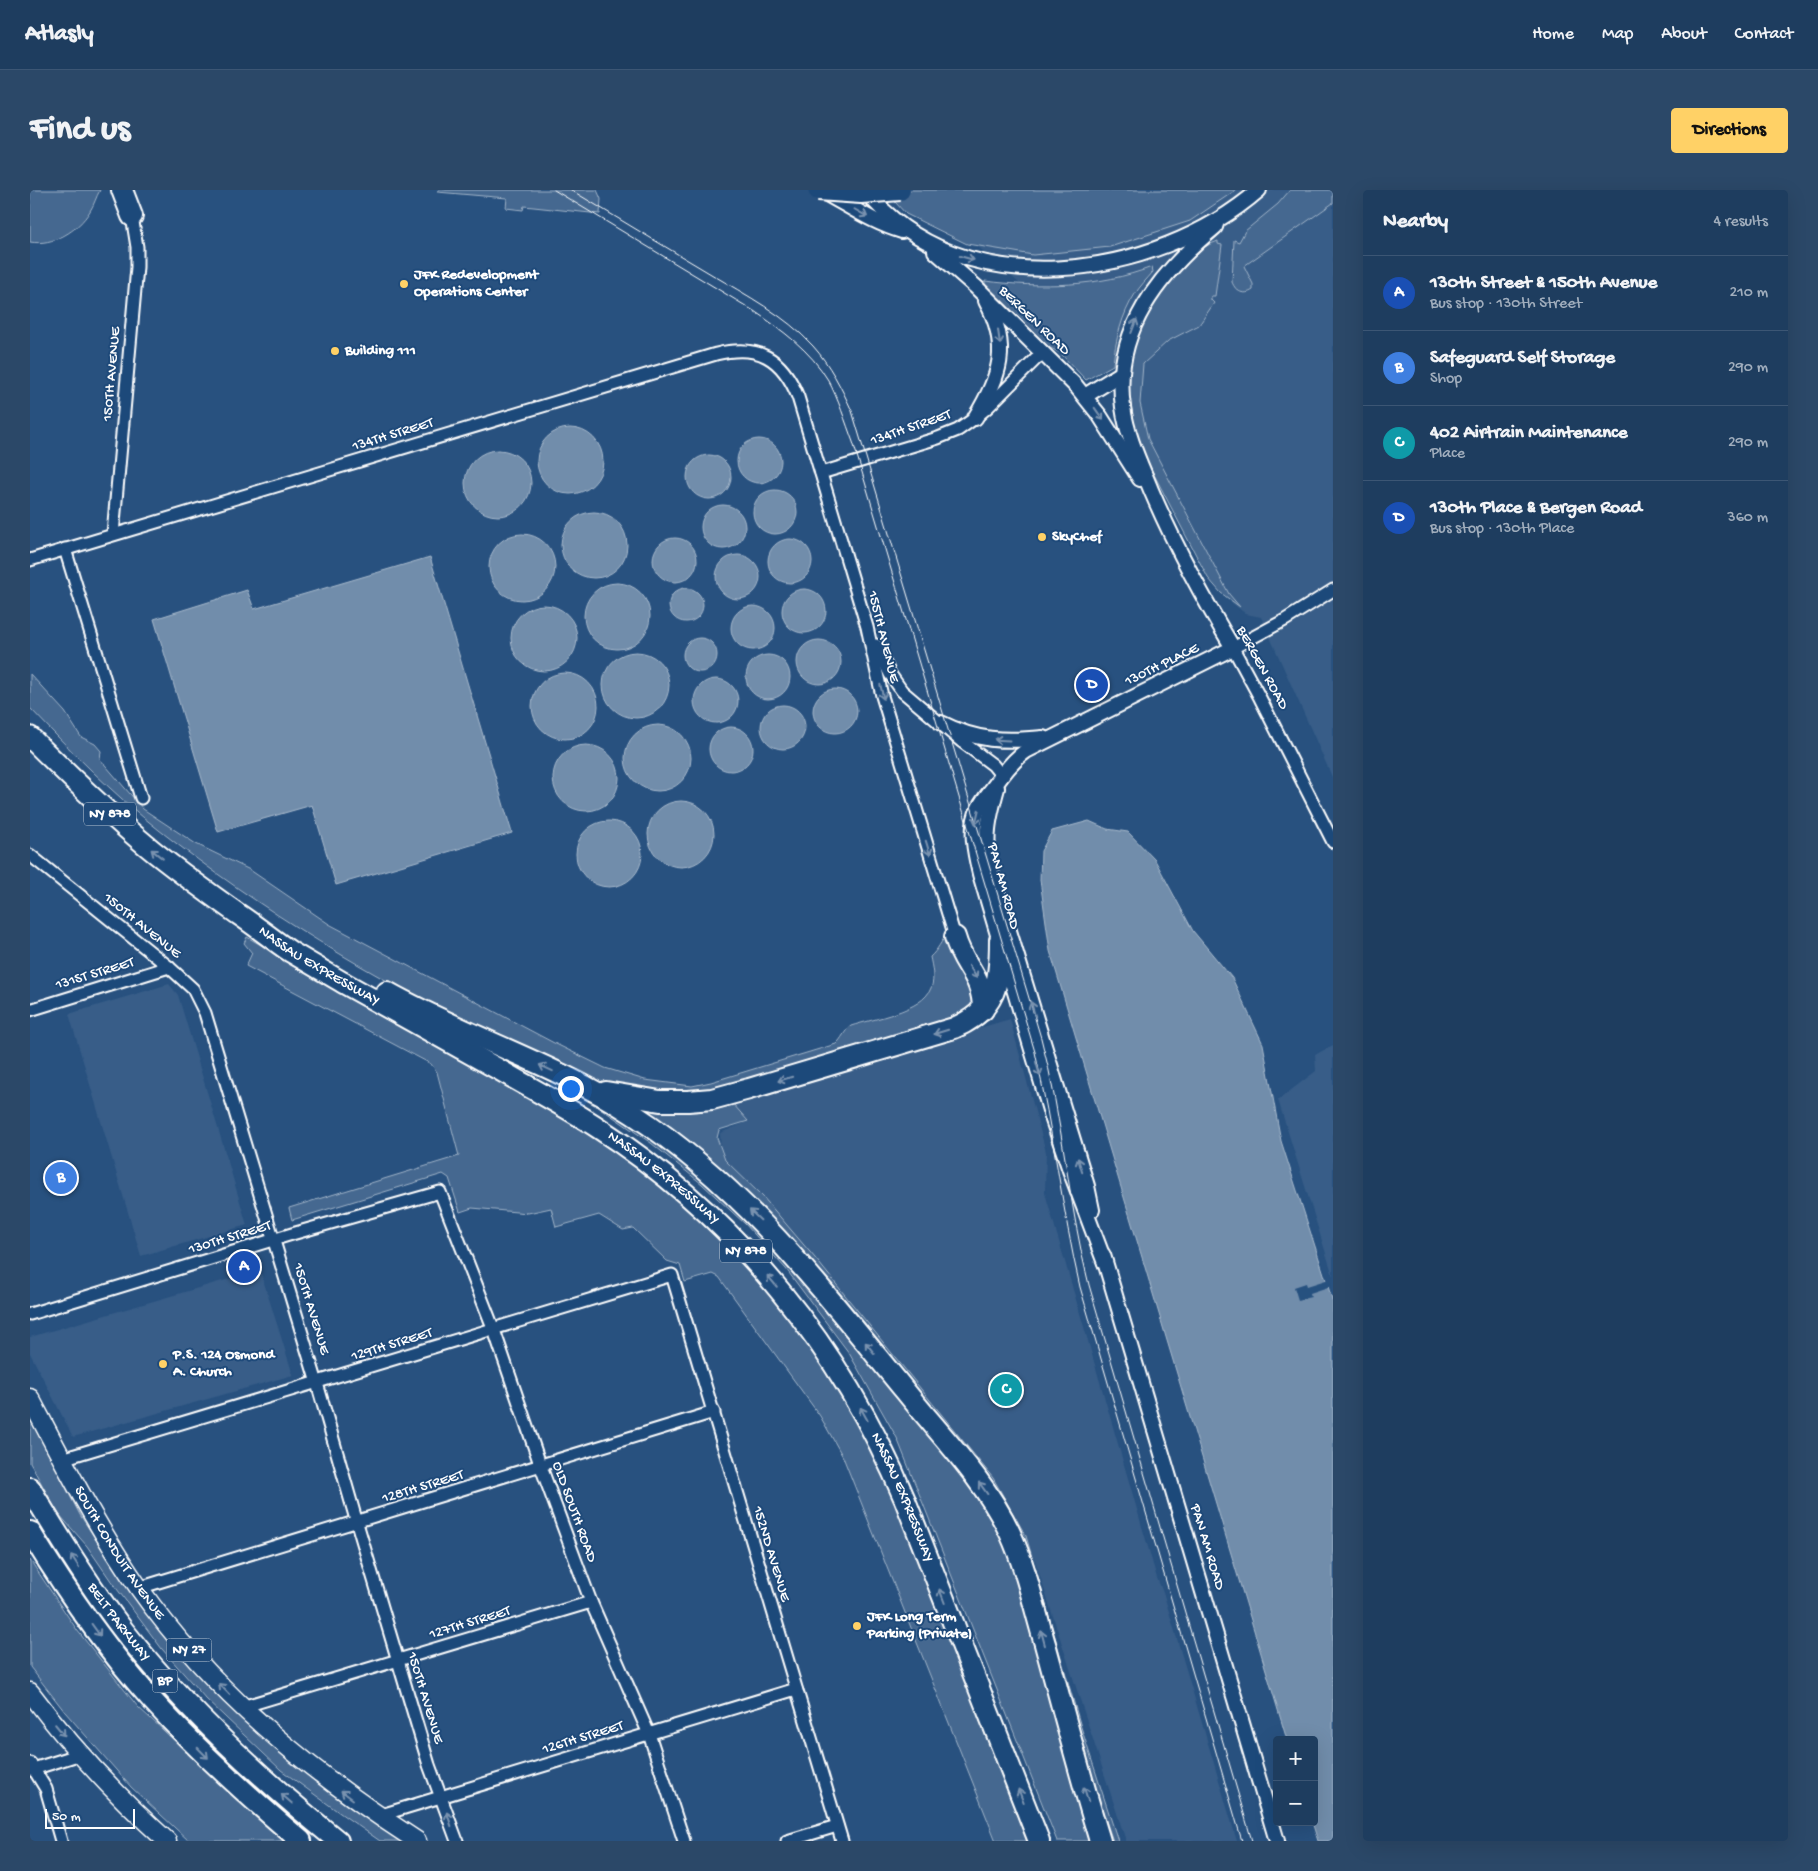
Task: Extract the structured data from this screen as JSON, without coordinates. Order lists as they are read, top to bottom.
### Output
{
  "streets": {
    "highway": [
      "NY 878",
      "NASSAU EXPRESSWAY",
      "BELT PARKWAY",
      "BP"
    ],
    "main road": ["SOUTH CONDUIT AVENUE", "NY 27"],
    "street": [
      "BERGEN ROAD",
      "150TH AVENUE",
      "134TH STREET",
      "155TH AVENUE",
      "130TH PLACE",
      "PAN AM ROAD",
      "131ST STREET",
      "130TH STREET",
      "129TH STREET",
      "128TH STREET",
      "OLD SOUTH ROAD",
      "152ND AVENUE",
      "127TH STREET",
      "126TH STREET"
    ]
  },
  "crossings": [
    ["BERGEN ROAD", "134TH STREET"],
    ["BERGEN ROAD", "130TH PLACE"],
    ["150TH AVENUE", "134TH STREET"],
    ["150TH AVENUE", "131ST STREET"],
    ["150TH AVENUE", "130TH STREET"],
    ["150TH AVENUE", "129TH STREET"],
    ["150TH AVENUE", "128TH STREET"],
    ["150TH AVENUE", "127TH STREET"],
    ["150TH AVENUE", "126TH STREET"],
    ["134TH STREET", "155TH AVENUE"],
    ["130TH PLACE", "PAN AM ROAD"],
    ["130TH STREET", "OLD SOUTH ROAD"],
    ["129TH STREET", "OLD SOUTH ROAD"],
    ["129TH STREET", "SOUTH CONDUIT AVENUE"],
    ["129TH STREET", "152ND AVENUE"],
    ["128TH STREET", "OLD SOUTH ROAD"],
    ["128TH STREET", "SOUTH CONDUIT AVENUE"],
    ["128TH STREET", "152ND AVENUE"],
    ["OLD SOUTH ROAD", "127TH STREET"],
    ["OLD SOUTH ROAD", "126TH STREET"],
    ["SOUTH CONDUIT AVENUE", "127TH STREET"],
    ["SOUTH CONDUIT AVENUE", "126TH STREET"],
    ["152ND AVENUE", "126TH STREET"]
  ],
  "places": [
    "JFK Redevelopment Operations Center",
    "Building 111",
    "SkyChef",
    "P.S. 124 Osmond A. Church",
    "JFK Long Term Parking (Private)"
  ],
  "scale_bar": "50 m",
  "page": {
    "header": "Atlasly",
    "nav": [
      "Home",
      "Map",
      "About",
      "Contact"
    ],
    "buttons": "Directions",
    "title": "Find us",
    "heading": ["Nearby", "4 results"],
    "list": [
      {
        "mark": "A",
        "name": "130th Street & 150th Avenue",
        "note": "Bus stop · 130th Street",
        "value": "210 m"
      },
      {
        "mark": "B",
        "name": "Safeguard Self Storage",
        "note": "Shop",
        "value": "290 m"
      },
      {
        "mark": "C",
        "name": "402 Airtrain Maintenance",
        "note": "Place",
        "value": "290 m"
      },
      {
        "mark": "D",
        "name": "130th Place & Bergen Road",
        "note": "Bus stop · 130th Place",
        "value": "360 m"
      }
    ],
    "pins": [
      "D",
      "B",
      "A",
      "C"
    ],
    "map_buttons": ["+", "−"],
    "scale": "50 m"
  }
}
